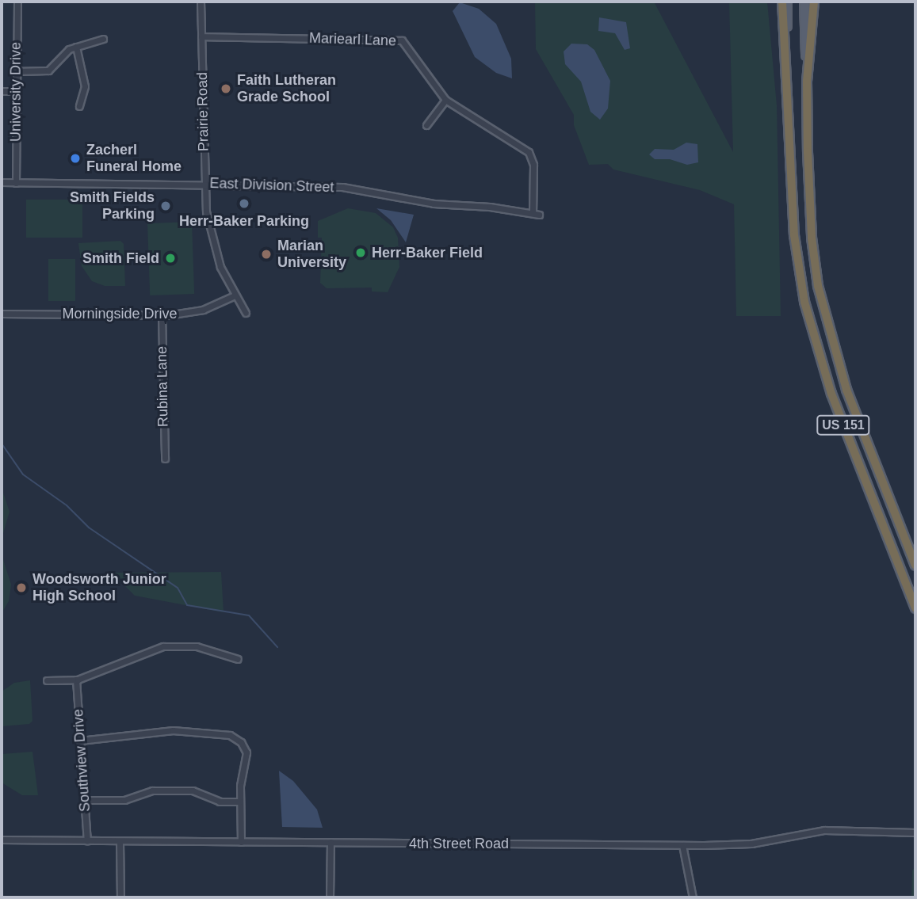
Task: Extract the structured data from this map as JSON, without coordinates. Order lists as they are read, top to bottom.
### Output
{
  "streets": {
    "highway": ["US 151"],
    "street": [
      "Mariearl Lane",
      "University Drive",
      "Prairie Road",
      "East Division Street",
      "Morningside Drive",
      "Rubina Lane",
      "Southview Drive",
      "4th Street Road"
    ]
  },
  "crossings": [
    ["Mariearl Lane", "Prairie Road"],
    ["Mariearl Lane", "East Division Street"],
    ["University Drive", "East Division Street"],
    ["Prairie Road", "East Division Street"],
    ["Prairie Road", "Morningside Drive"],
    ["Morningside Drive", "Rubina Lane"],
    ["Southview Drive", "4th Street Road"]
  ],
  "places": [
    "Faith Lutheran Grade School",
    "Zacherl Funeral Home",
    "Herr-Baker Parking",
    "Smith Fields Parking",
    "Herr-Baker Field",
    "Marian University",
    "Smith Field",
    "Woodsworth Junior High School"
  ]
}
